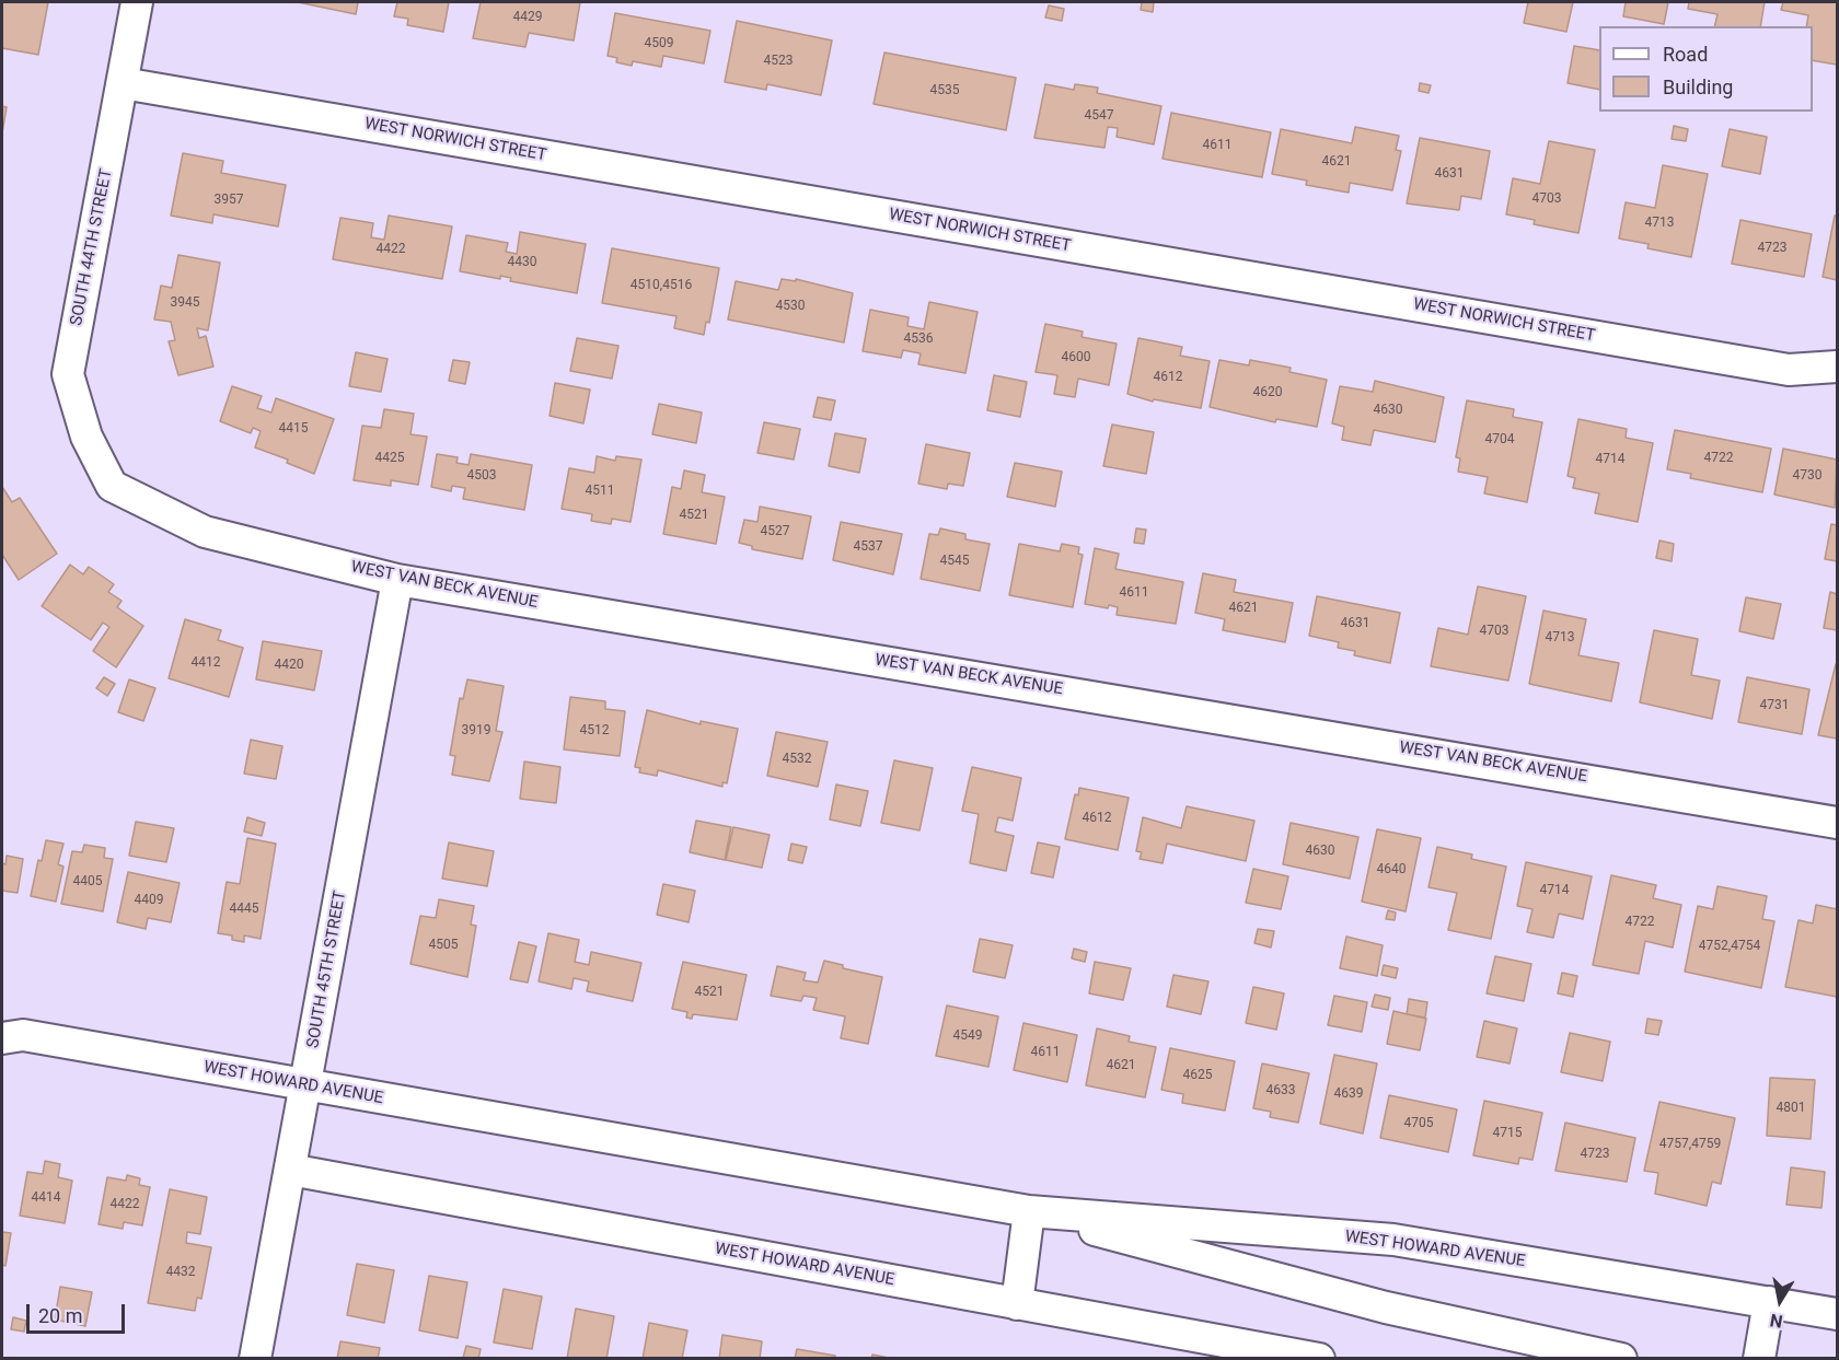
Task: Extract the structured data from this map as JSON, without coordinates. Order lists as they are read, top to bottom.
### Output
{
  "streets": {
    "street": [
      "WEST NORWICH STREET",
      "SOUTH 44TH STREET",
      "WEST VAN BECK AVENUE",
      "SOUTH 45TH STREET",
      "WEST HOWARD AVENUE"
    ]
  },
  "crossings": [
    ["WEST NORWICH STREET", "SOUTH 44TH STREET"],
    ["SOUTH 44TH STREET", "WEST VAN BECK AVENUE"],
    ["WEST VAN BECK AVENUE", "SOUTH 45TH STREET"],
    ["SOUTH 45TH STREET", "WEST HOWARD AVENUE"]
  ],
  "house_numbers": [
    "4429",
    "4509",
    "4523",
    "4535",
    "4547",
    "4611",
    "4621",
    "4631",
    "4703",
    "3957",
    "4713",
    "4723",
    "4422",
    "4430",
    "4510,4516",
    "3945",
    "4530",
    "4536",
    "4600",
    "4612",
    "4620",
    "4630",
    "4415",
    "4704",
    "4425",
    "4722",
    "4714",
    "4503",
    "4730",
    "4511",
    "4521",
    "4527",
    "4537",
    "4545",
    "4611",
    "4621",
    "4631",
    "4703",
    "4713",
    "4412",
    "4420",
    "4731",
    "3919",
    "4512",
    "4532",
    "4612",
    "4630",
    "4640",
    "4405",
    "4714",
    "4409",
    "4445",
    "4722",
    "4505",
    "4752,4754",
    "4521",
    "4549",
    "4611",
    "4621",
    "4625",
    "4633",
    "4639",
    "4801",
    "4705",
    "4715",
    "4757,4759",
    "4723",
    "4414",
    "4422",
    "4432"
  ],
  "legend": ["Road", "Building"],
  "scale_bar": "20 m",
  "north": "bottom"
}
